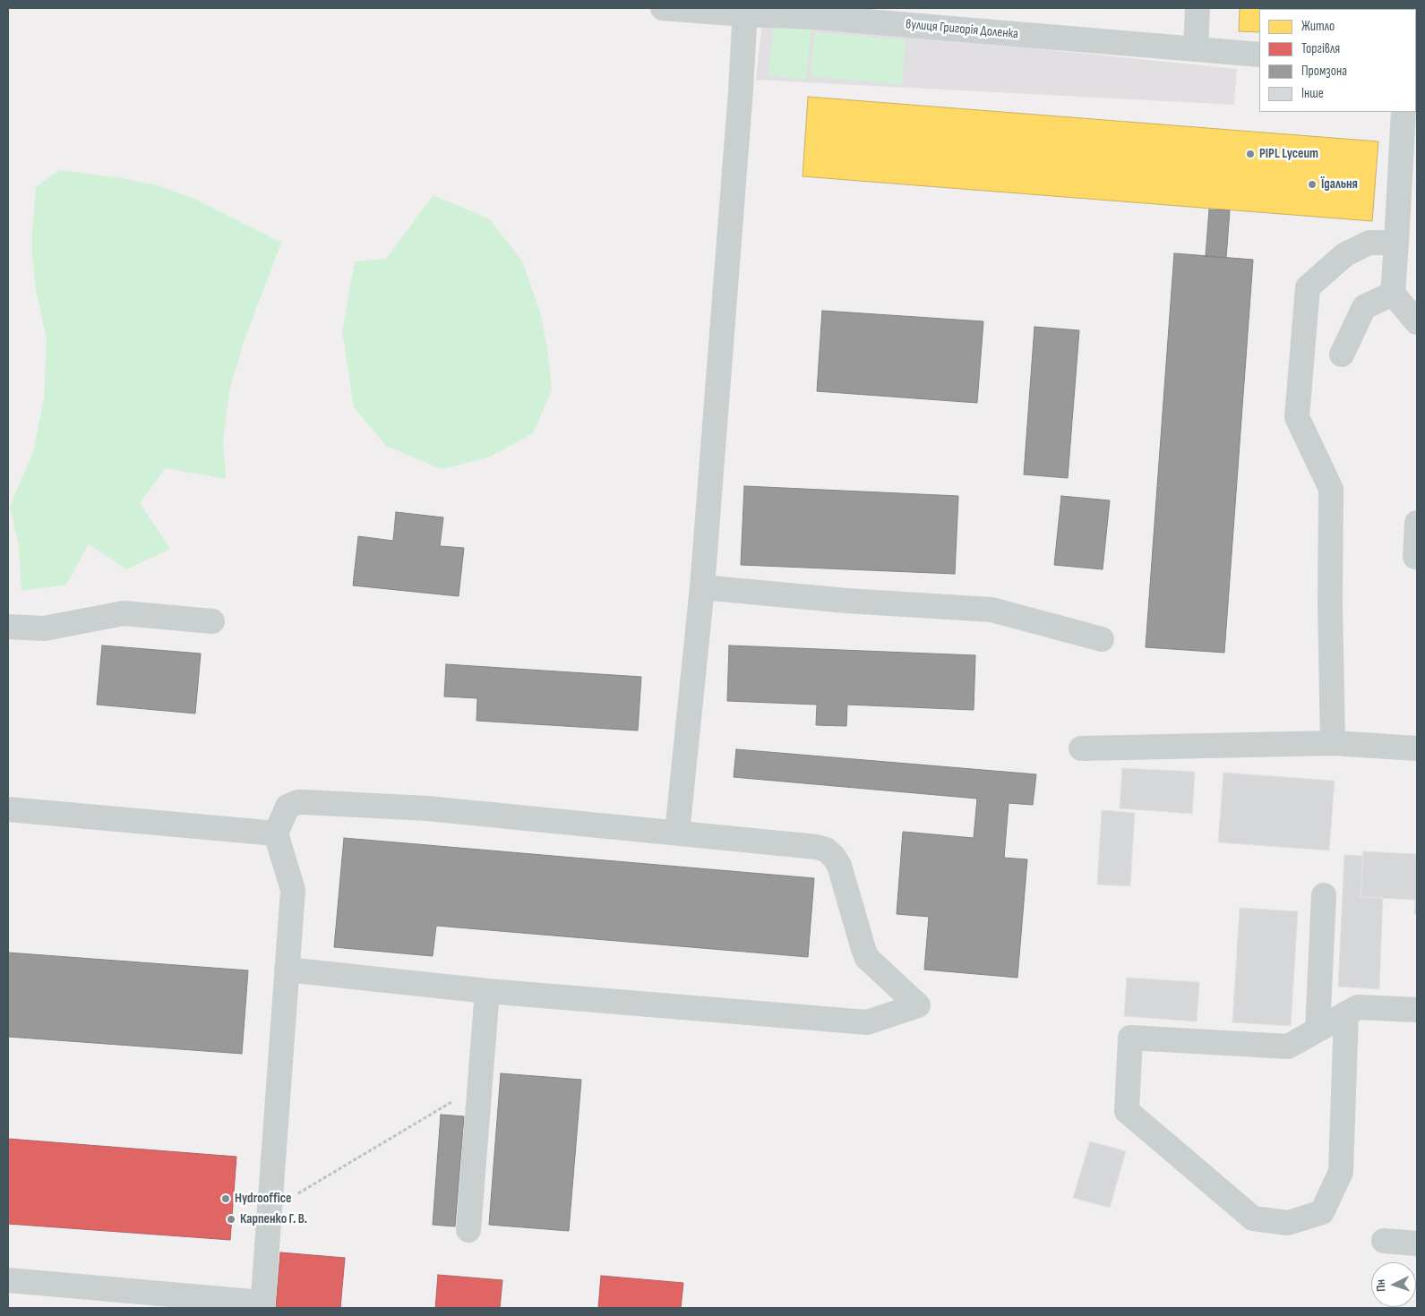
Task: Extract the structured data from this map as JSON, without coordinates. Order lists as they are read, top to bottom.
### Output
{
  "streets": {
    "street": ["вулиця Григорія Доленка"]
  },
  "places": [
    "PIPL Lyceum",
    "Їдальня",
    "Hydrooffice",
    "Карпенко Г. В."
  ],
  "legend": [
    "Житло",
    "Торгівля",
    "Промзона",
    "Інше"
  ],
  "north": "left"
}
